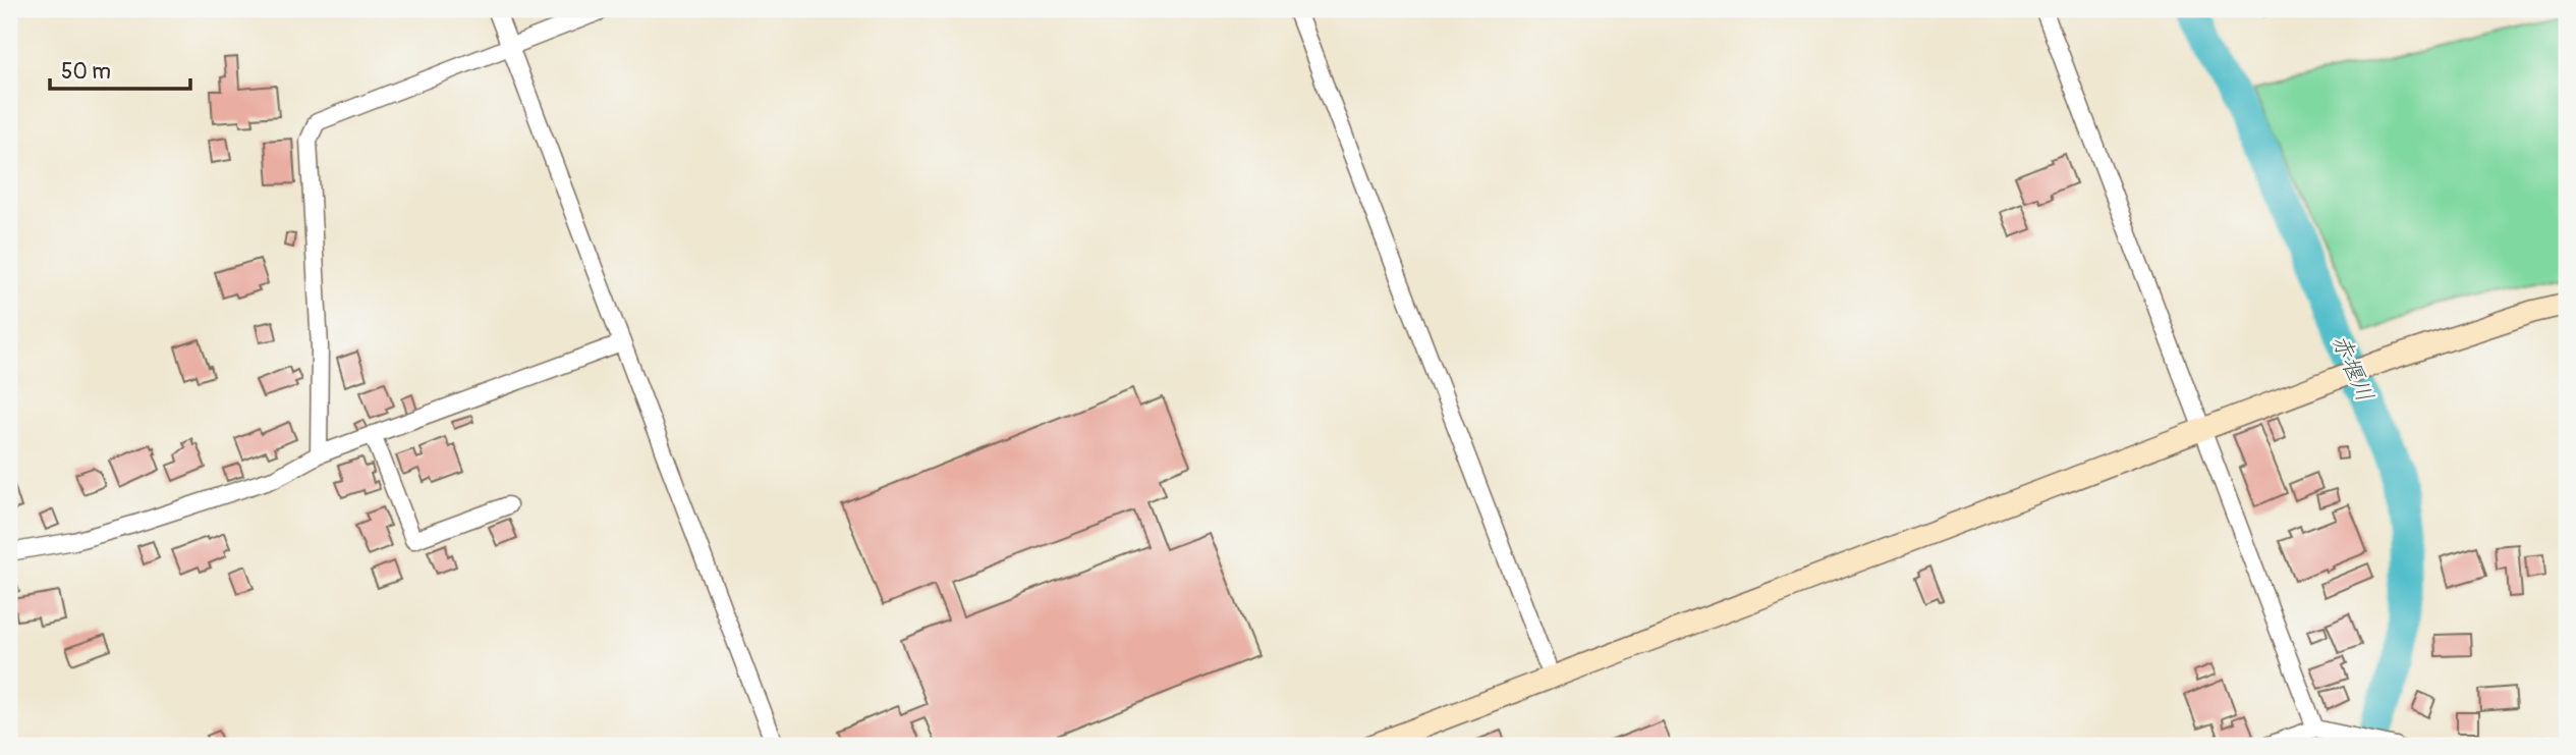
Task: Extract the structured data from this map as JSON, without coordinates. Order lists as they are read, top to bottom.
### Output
{
  "water": ["赤堰川"],
  "scale_bar": "50 m"
}
